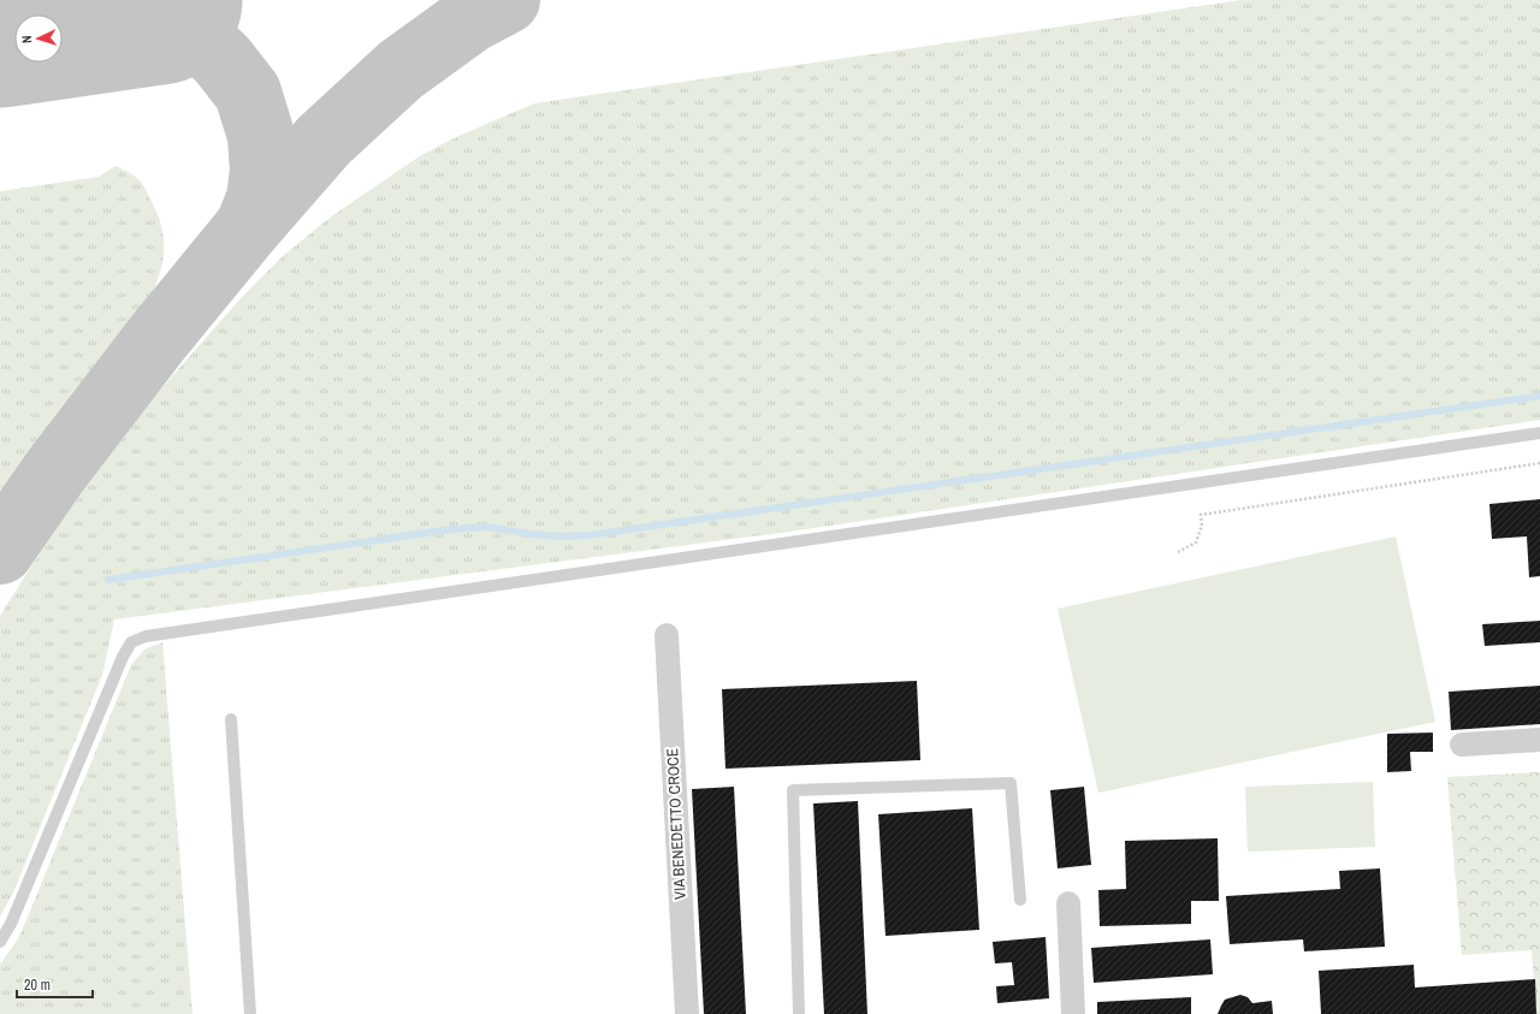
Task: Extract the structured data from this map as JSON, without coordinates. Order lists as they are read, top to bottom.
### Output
{
  "streets": {
    "street": ["VIA BENEDETTO CROCE"]
  },
  "scale_bar": "20 m",
  "north": "left"
}
